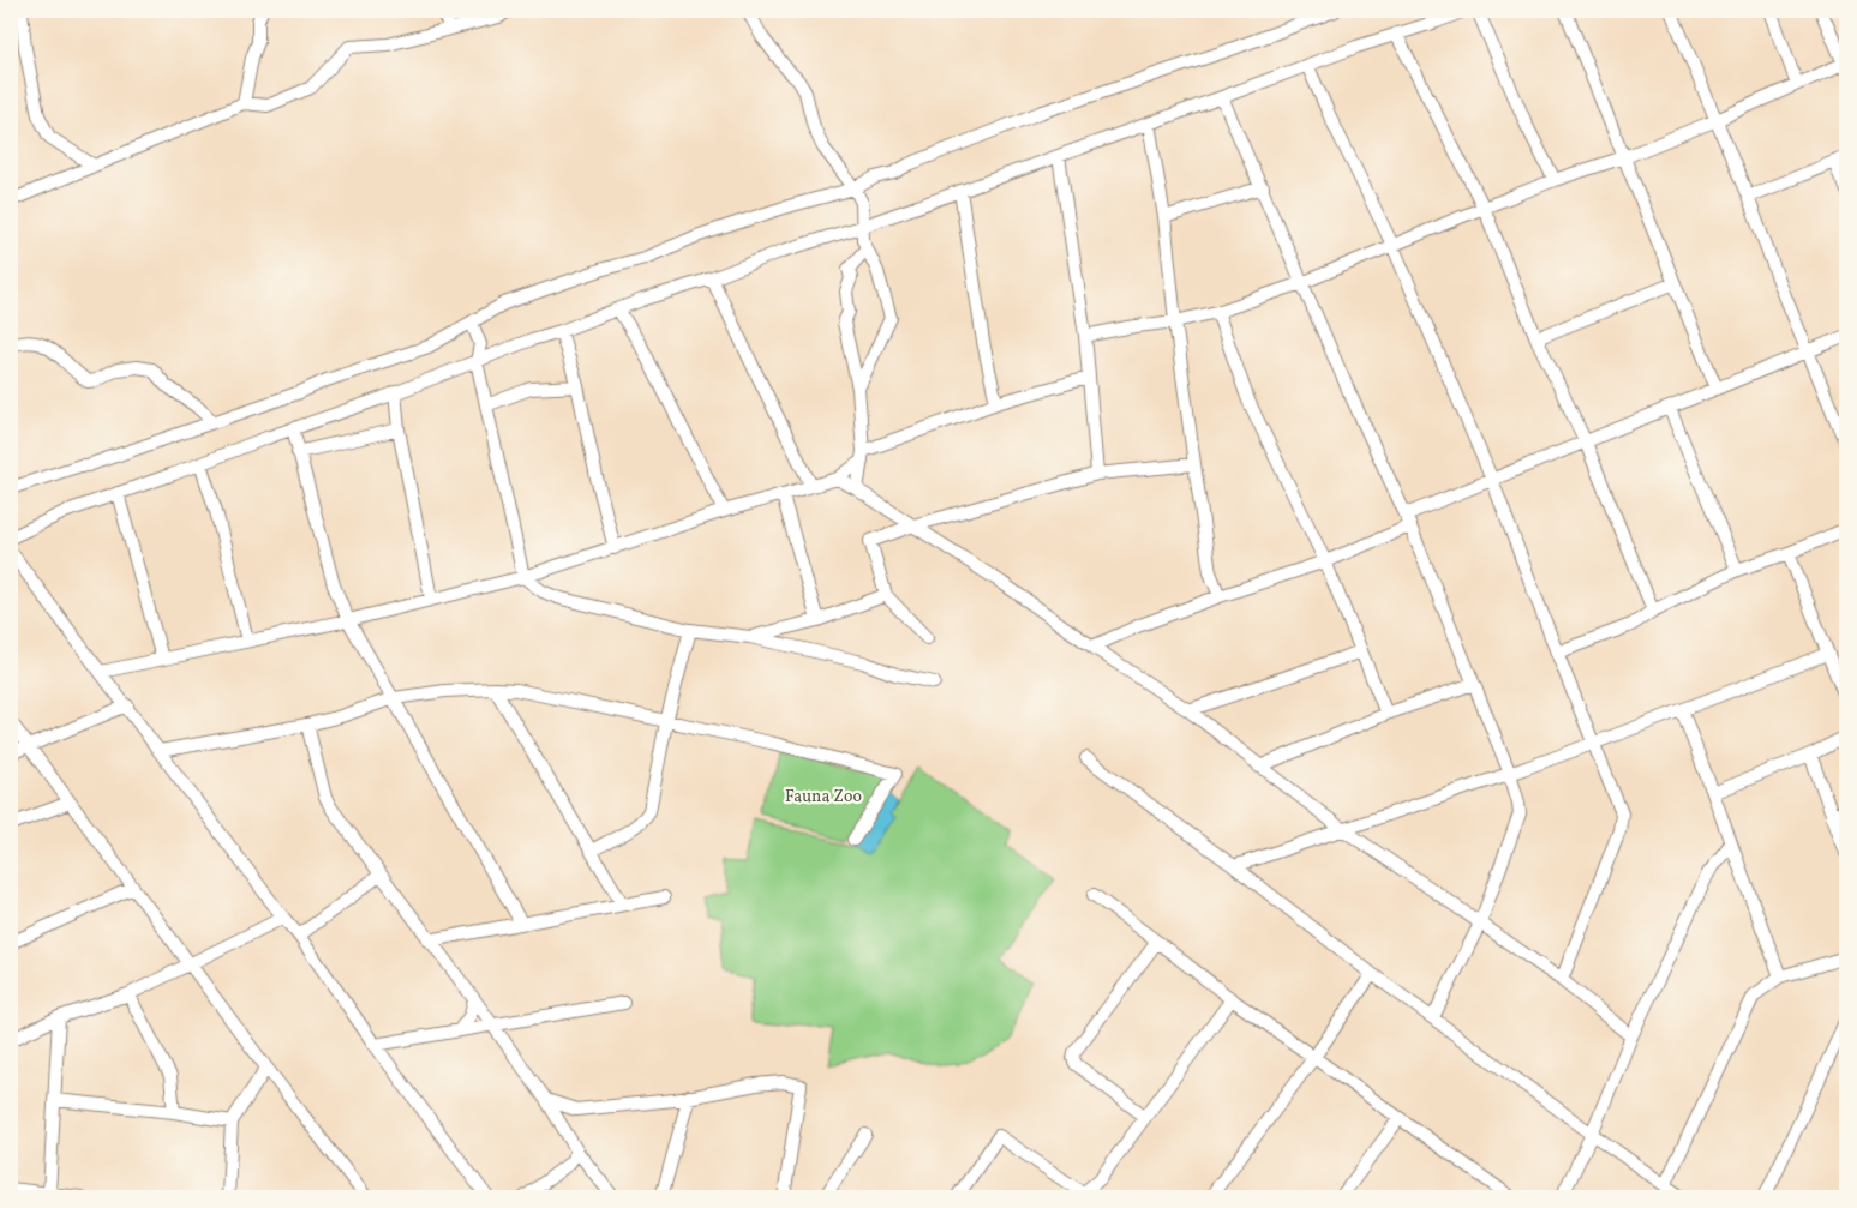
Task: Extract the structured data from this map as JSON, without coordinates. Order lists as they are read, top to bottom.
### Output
{
  "parks": ["Fauna Zoo"]
}
